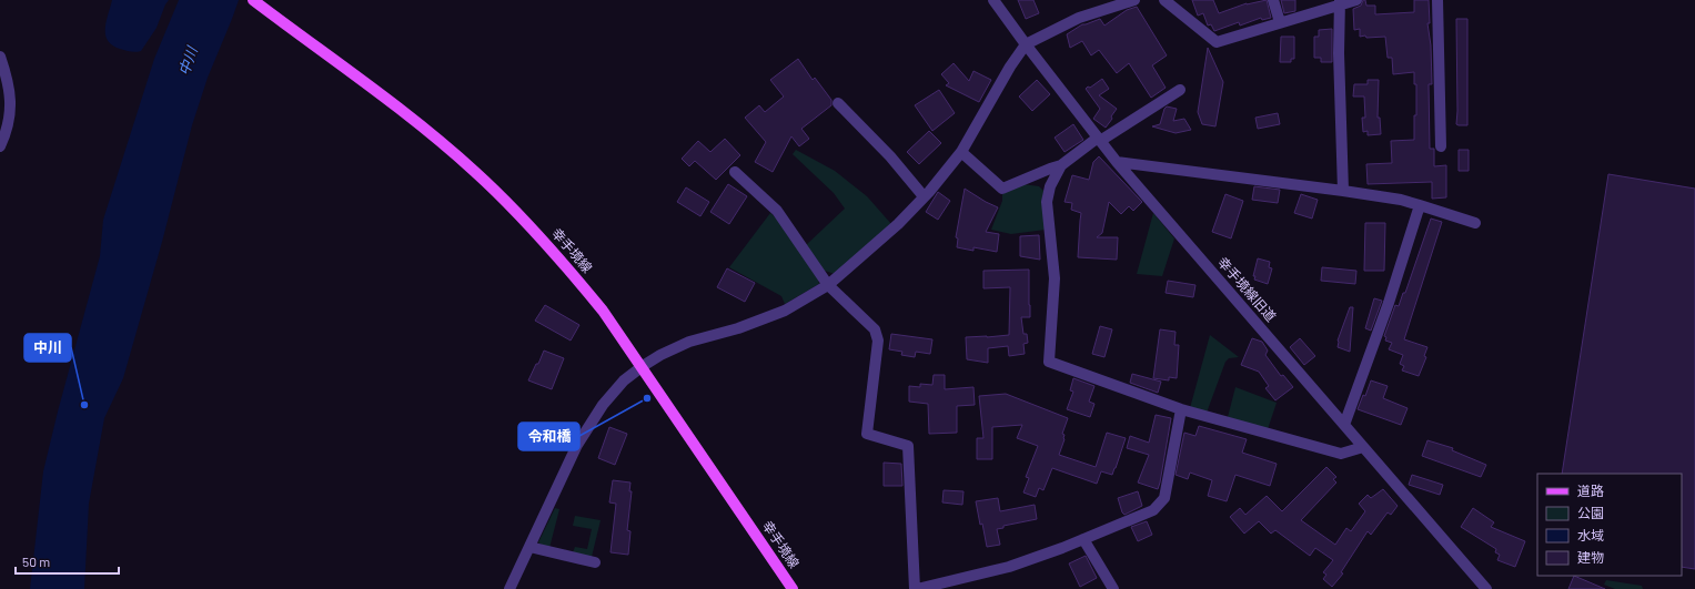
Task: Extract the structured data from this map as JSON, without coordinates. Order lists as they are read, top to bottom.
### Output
{
  "streets": {
    "main road": ["幸手境線"],
    "street": ["幸手境線旧道"]
  },
  "water": ["中川"],
  "places": ["令和橋", "中川"],
  "legend": [
    "道路",
    "公園",
    "水域",
    "建物"
  ],
  "scale_bar": "50 m"
}
